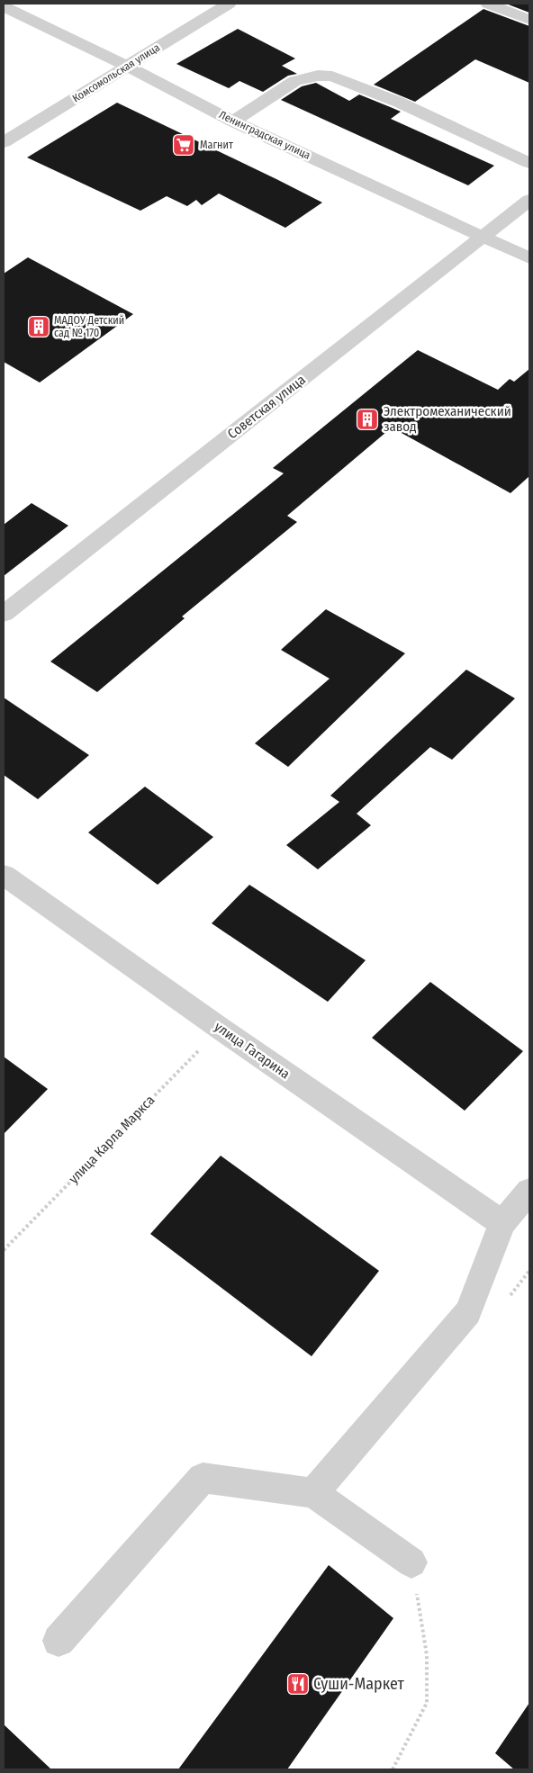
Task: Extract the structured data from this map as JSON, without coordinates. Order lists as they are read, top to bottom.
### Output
{
  "streets": {
    "street": [
      "Комсомольская улица",
      "Ленинградская улица",
      "Советская улица",
      "улица Гагарина"
    ],
    "path": ["улица Карла Маркса"]
  },
  "crossings": [
    ["Комсомольская улица", "Ленинградская улица"],
    ["Ленинградская улица", "Советская улица"],
    ["улица Гагарина", "улица Карла Маркса"]
  ],
  "places": {
    "supermarket": ["Магнит"],
    "building": ["МАДОУ Детский сад № 170", "Электромеханический завод"],
    "restaurant": ["Суши-Маркет"]
  }
}
